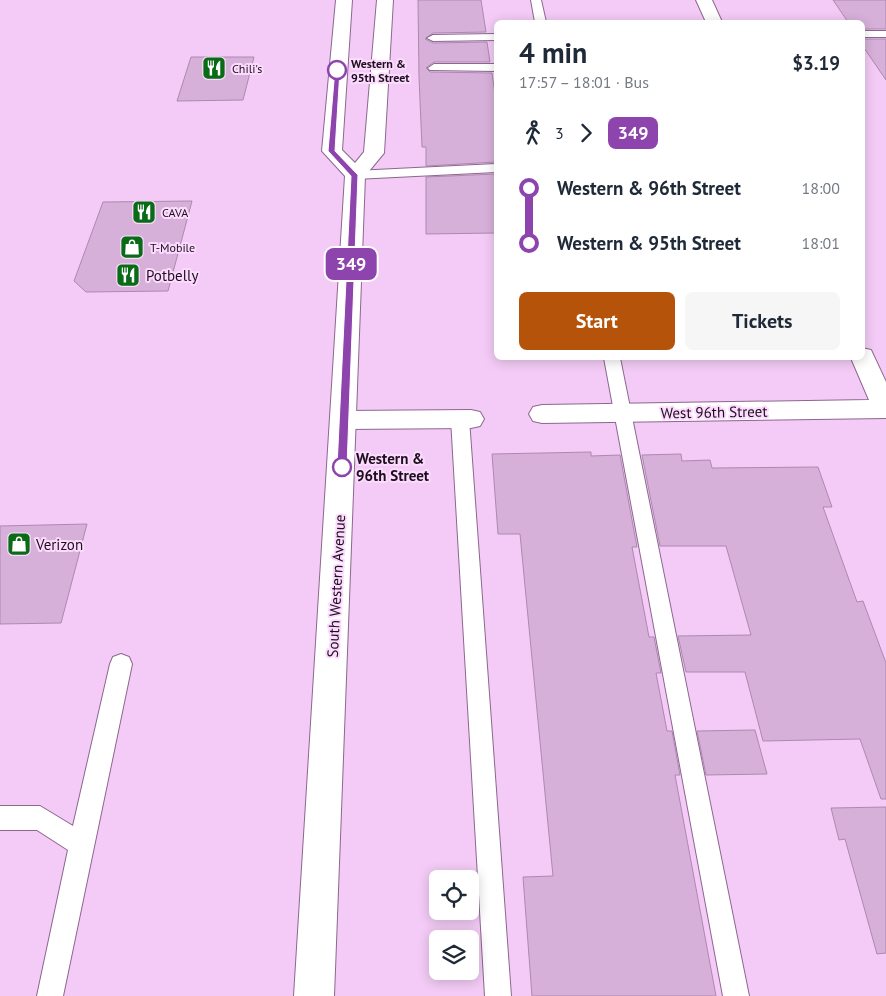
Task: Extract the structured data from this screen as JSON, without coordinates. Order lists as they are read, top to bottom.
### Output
{
  "streets": {
    "main road": ["West 96th Street", "South Western Avenue"]
  },
  "places": {
    "restaurant": ["Chili's", "CAVA", "Potbelly"],
    "other": ["Western & 95th Street", "Western & 96th Street"],
    "shop": ["T-Mobile", "Verizon"]
  },
  "lines": ["bus line 349"],
  "page": {
    "on_map": "349",
    "heading": ["4 min", "17:57 – 18:01 · Bus", "$3.19"],
    "legs": ["3", "349"],
    "list": [
      {
        "name": "Western & 96th Street",
        "value": "18:00"
      },
      {
        "name": "Western & 95th Street",
        "value": "18:01"
      }
    ],
    "buttons": ["Start", "Tickets"]
  }
}
